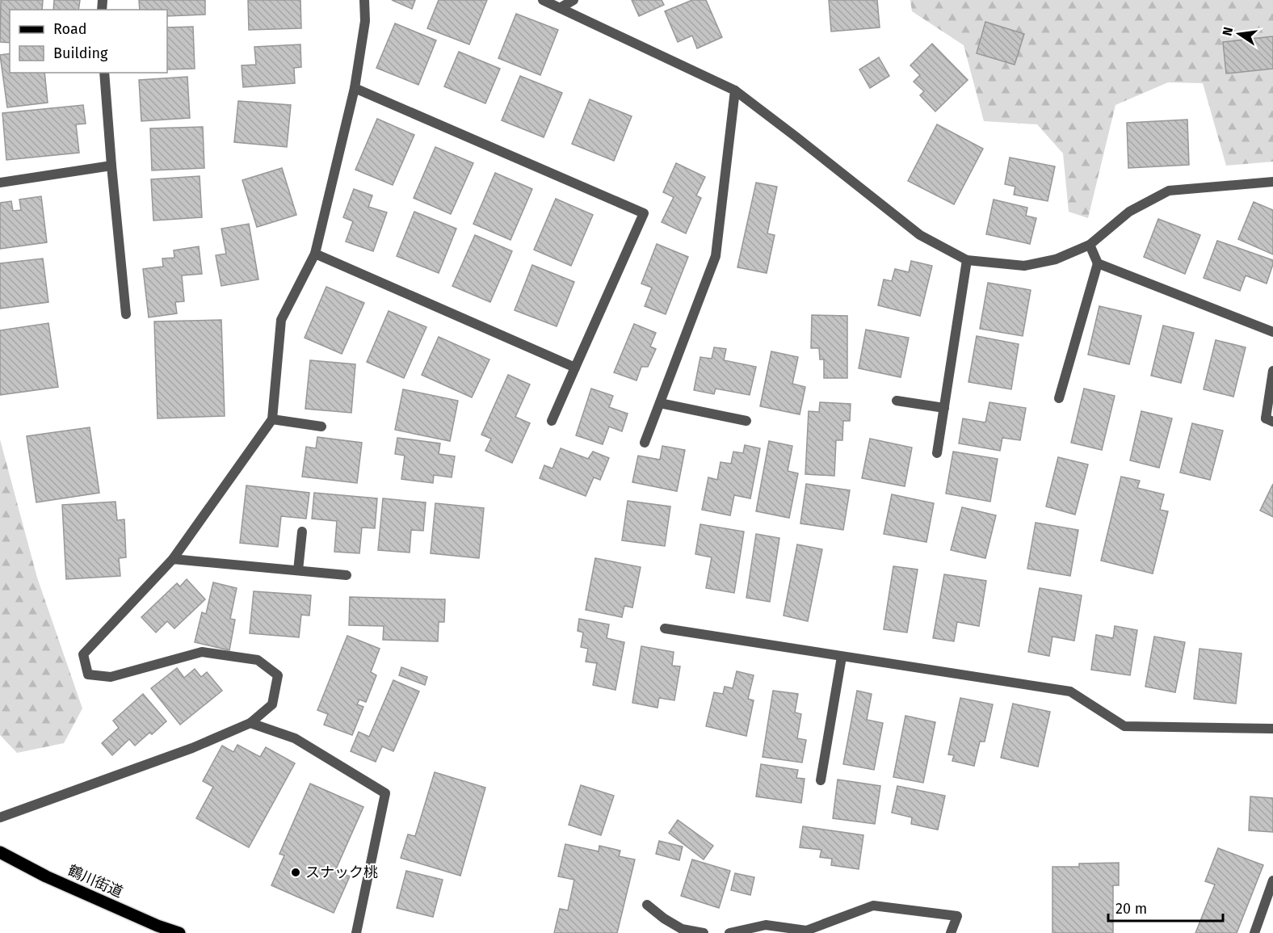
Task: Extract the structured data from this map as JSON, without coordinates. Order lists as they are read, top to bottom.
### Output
{
  "streets": {
    "main road": ["鶴川街道"]
  },
  "places": ["スナック桃"],
  "legend": ["Road", "Building"],
  "scale_bar": "20 m",
  "north": "left"
}
